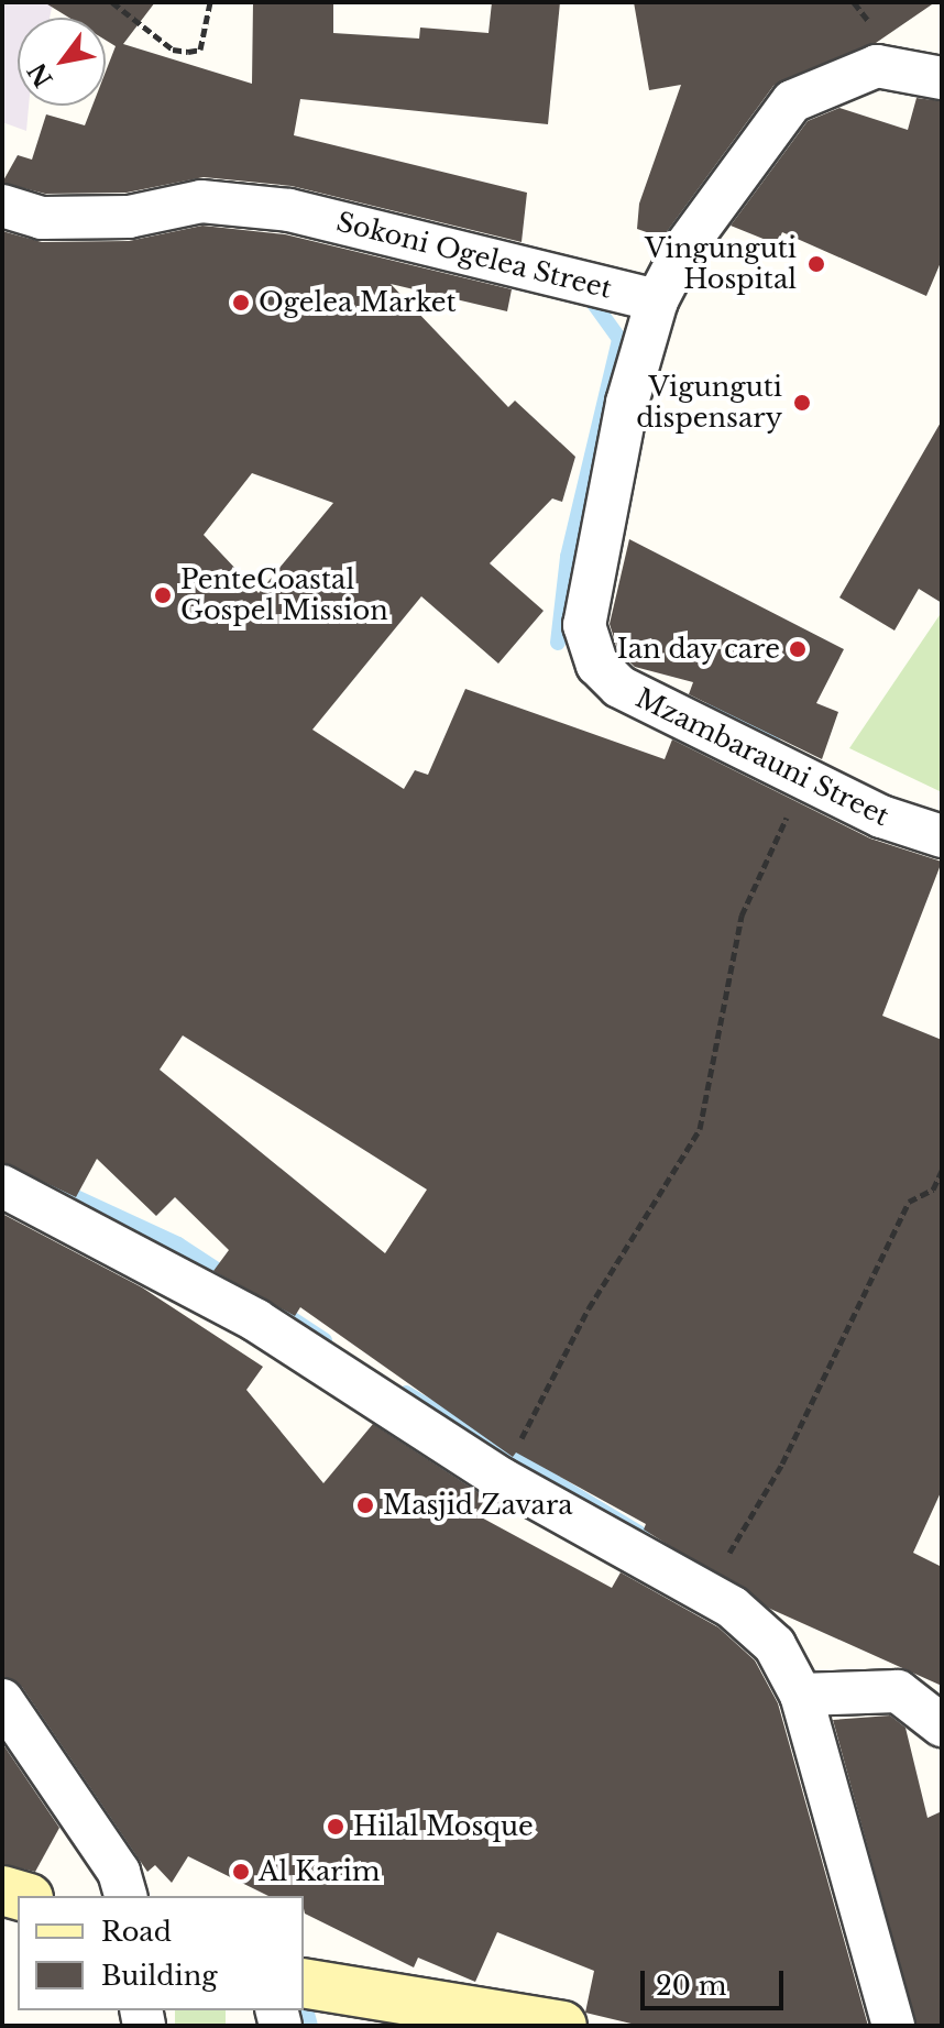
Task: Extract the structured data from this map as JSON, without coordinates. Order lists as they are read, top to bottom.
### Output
{
  "streets": {
    "street": ["Sokoni Ogelea Street", "Mzambarauni Street"]
  },
  "crossings": [
    ["Sokoni Ogelea Street", "Mzambarauni Street"]
  ],
  "places": [
    "Vingunguti Hospital",
    "Ogelea Market",
    "Vigunguti dispensary",
    "PenteCoastal Gospel Mission",
    "Ian day care",
    "Masjid Zavara",
    "Hilal Mosque",
    "Al Karim"
  ],
  "legend": ["Road", "Building"],
  "scale_bar": "20 m",
  "north": "bottom left"
}
